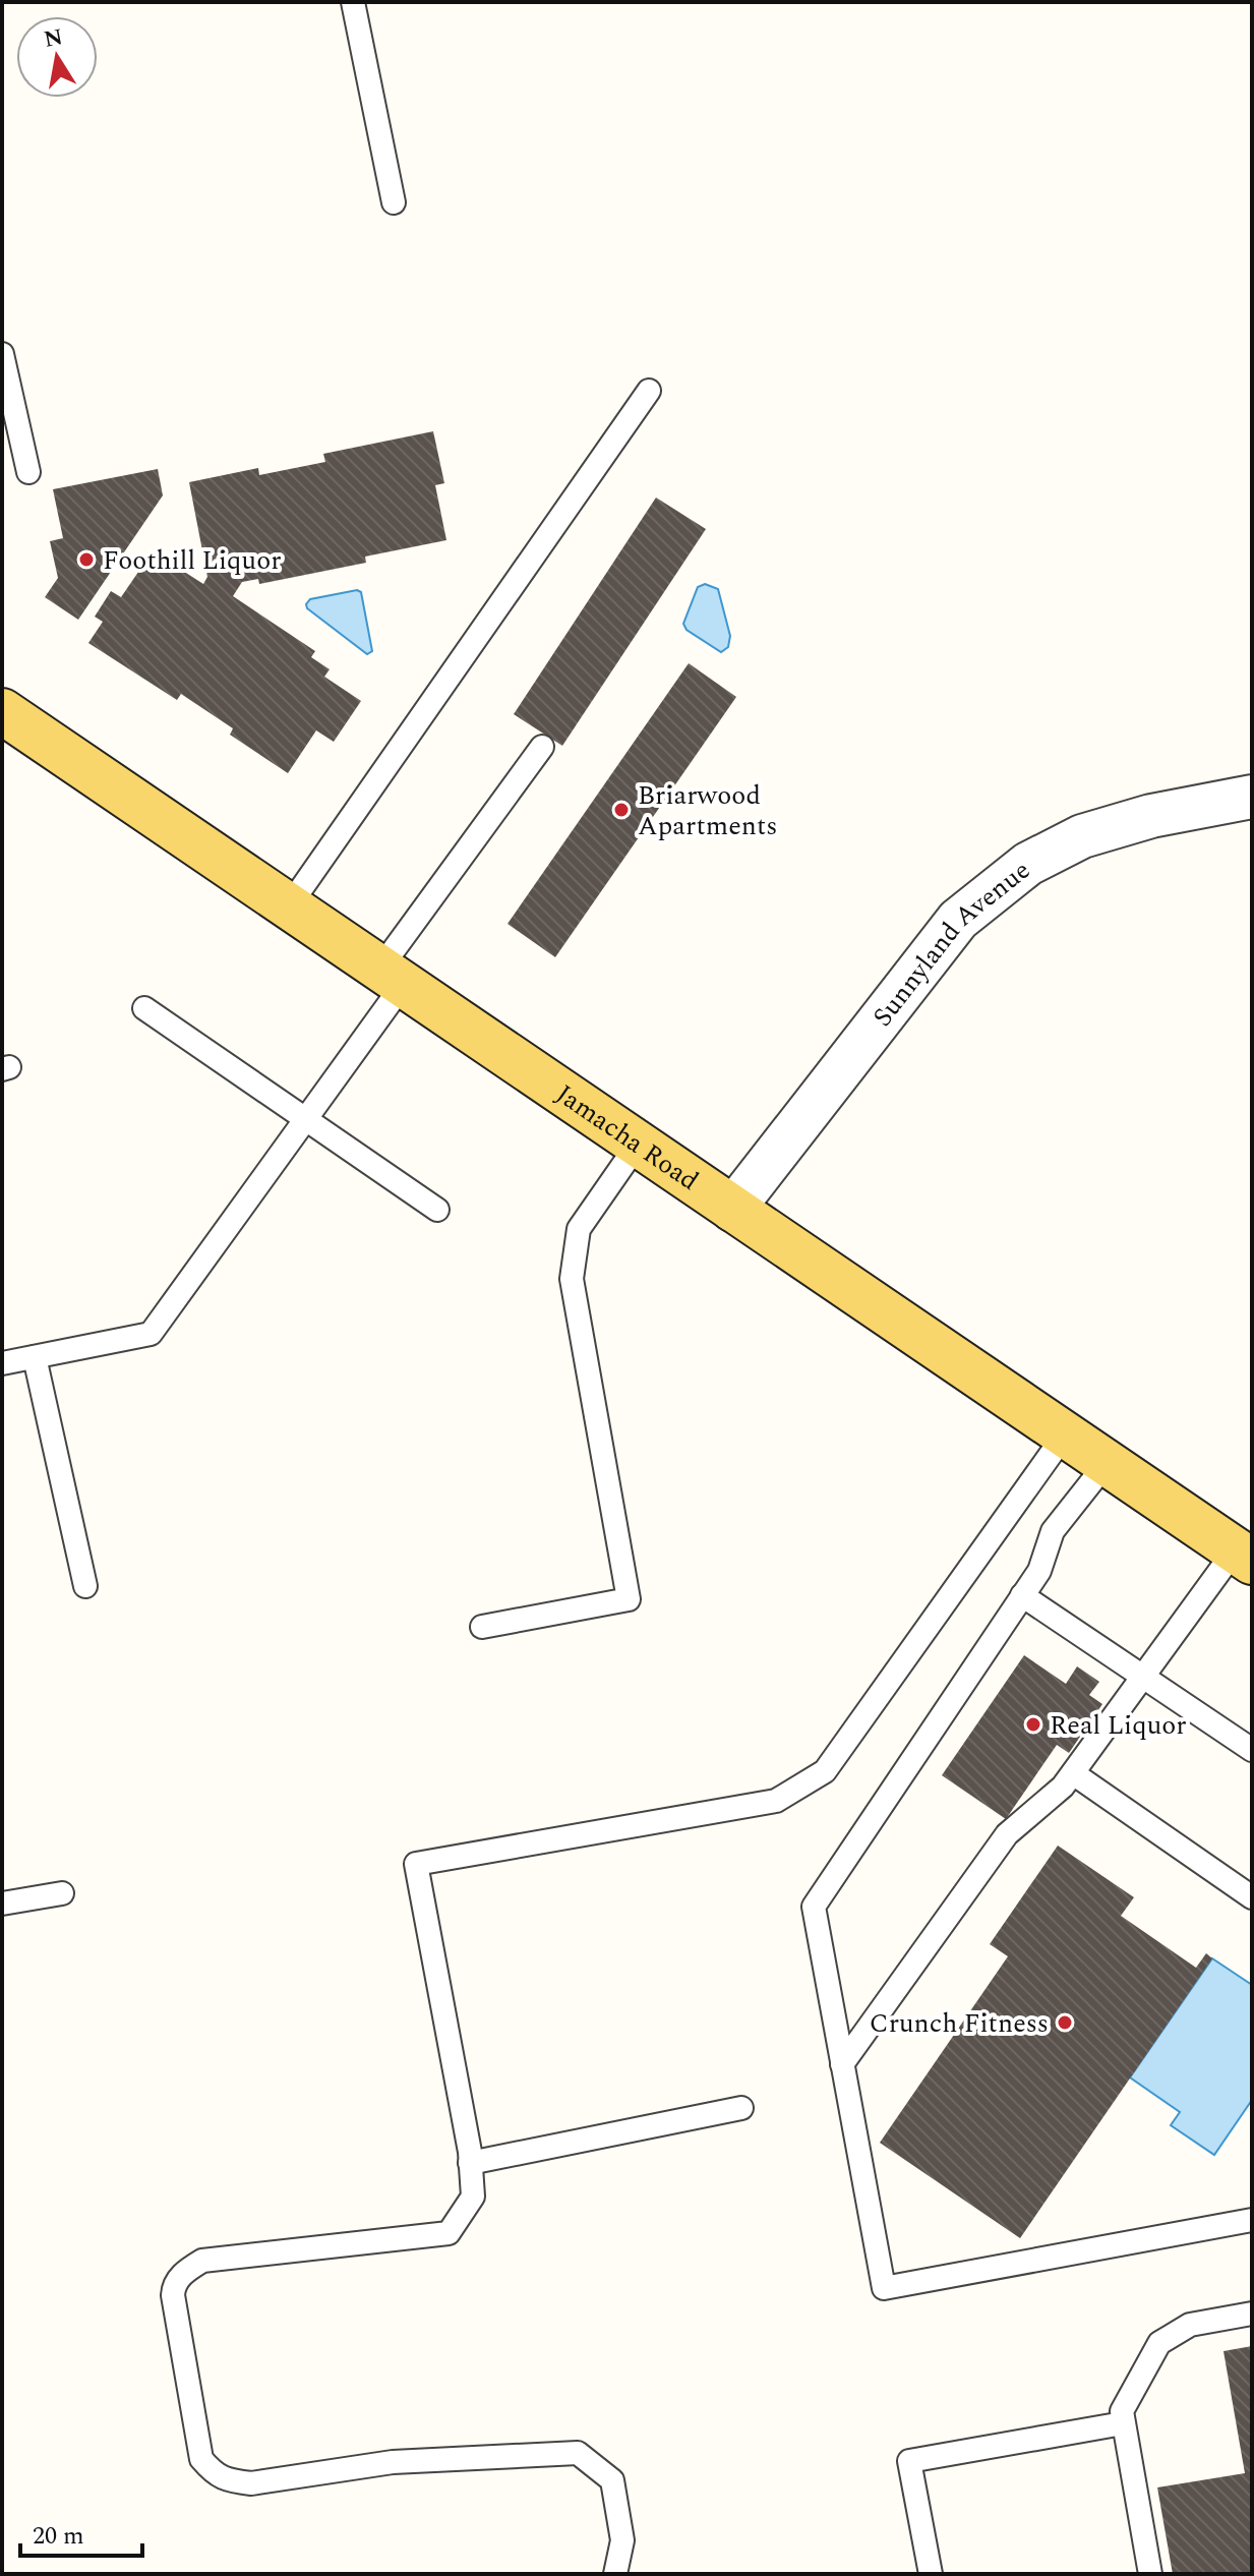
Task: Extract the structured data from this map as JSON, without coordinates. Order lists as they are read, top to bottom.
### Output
{
  "streets": {
    "main road": ["Jamacha Road"],
    "street": ["Sunnyland Avenue"]
  },
  "crossings": [
    ["Sunnyland Avenue", "Jamacha Road"]
  ],
  "places": [
    "Foothill Liquor",
    "Briarwood Apartments",
    "Real Liquor",
    "Crunch Fitness"
  ],
  "scale_bar": "20 m",
  "north": "top"
}
